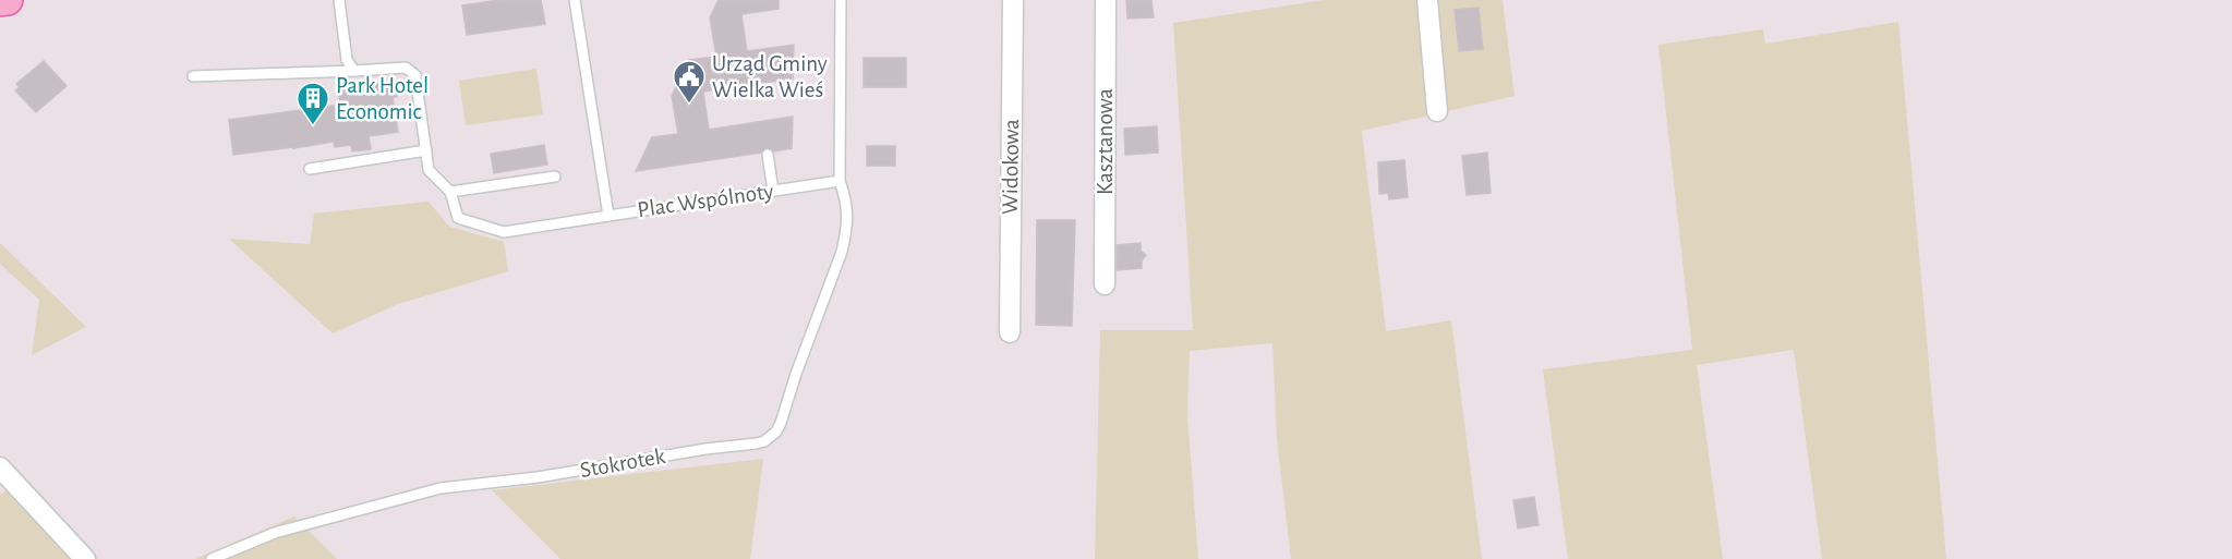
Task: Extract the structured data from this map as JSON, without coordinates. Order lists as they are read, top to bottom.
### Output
{
  "streets": {
    "street": ["Kasztanowa", "Widokowa"],
    "lane": ["Plac Wspólnoty", "Stokrotek"]
  },
  "crossings": [
    ["Plac Wspólnoty", "Stokrotek"]
  ],
  "places": {
    "public building": ["Urząd Gminy Wielka Wieś"],
    "building": ["Park Hotel Economic"]
  }
}
